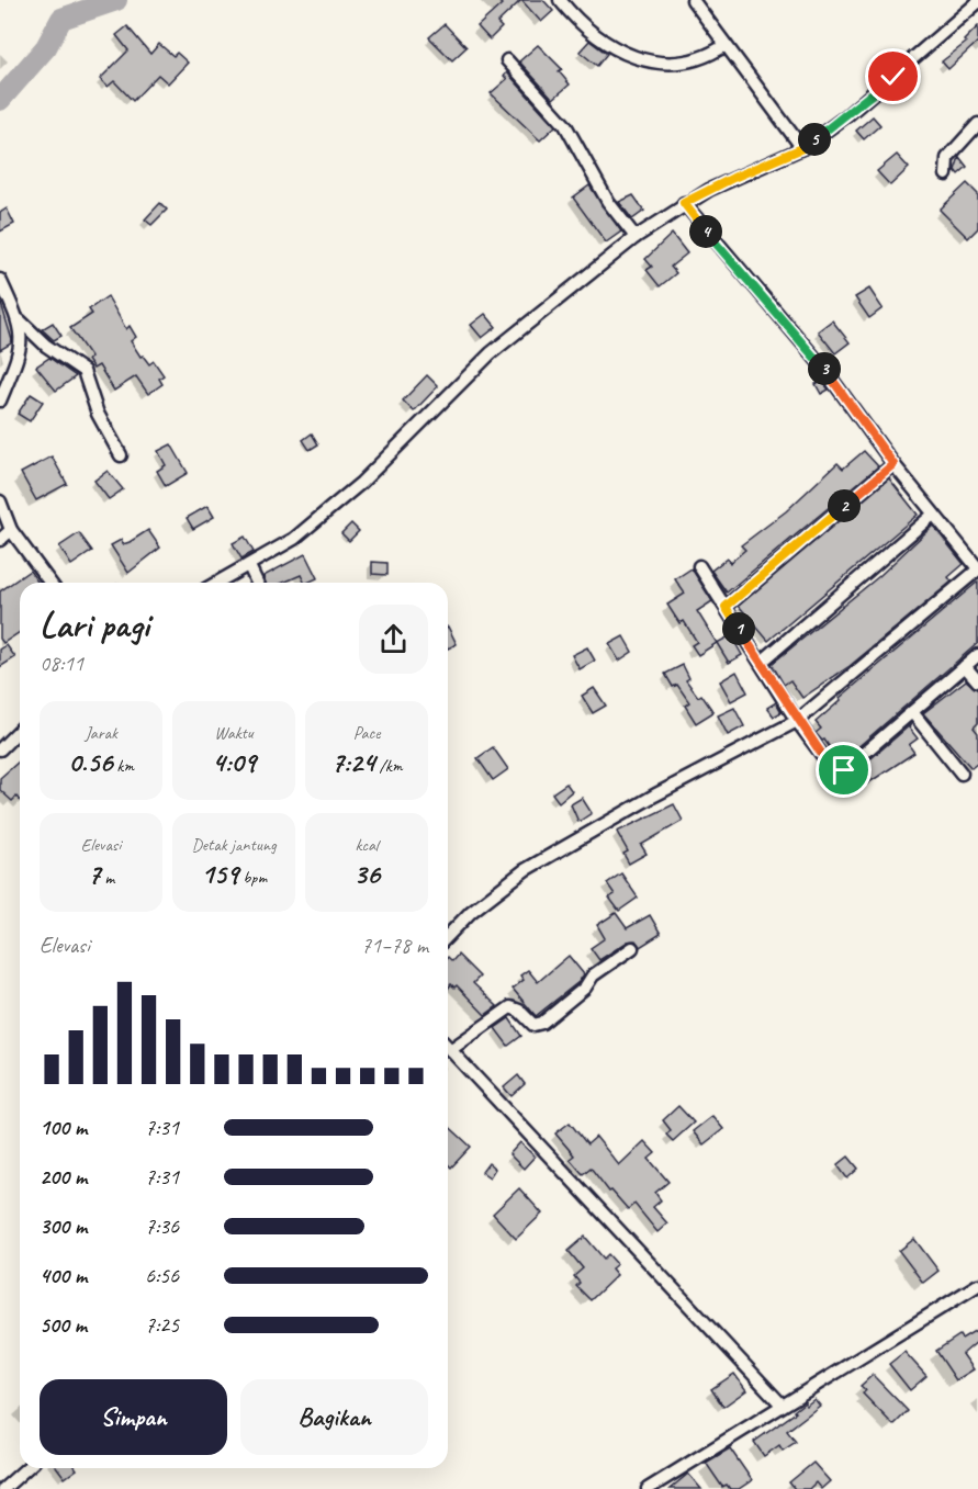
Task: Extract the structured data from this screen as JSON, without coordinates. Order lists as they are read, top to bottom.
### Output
{
  "page": {
    "pins": [
      "5",
      "4",
      "3",
      "2",
      "1"
    ],
    "heading": ["Lari pagi", "08:11"],
    "stats": [
      ["Jarak", "0.56 km"],
      ["Waktu", "4:09"],
      ["Pace", "7:24 /km"],
      ["Elevasi", "7 m"],
      ["Detak jantung", "159 bpm"],
      ["kcal", "36"]
    ],
    "chart": ["Elevasi", "71–78 m"],
    "list": [
      {
        "name": "100 m",
        "note": "7:31"
      },
      {
        "name": "200 m",
        "note": "7:31"
      },
      {
        "name": "300 m",
        "note": "7:36"
      },
      {
        "name": "400 m",
        "note": "6:56"
      },
      {
        "name": "500 m",
        "note": "7:25"
      }
    ],
    "buttons": ["Simpan", "Bagikan"]
  }
}
